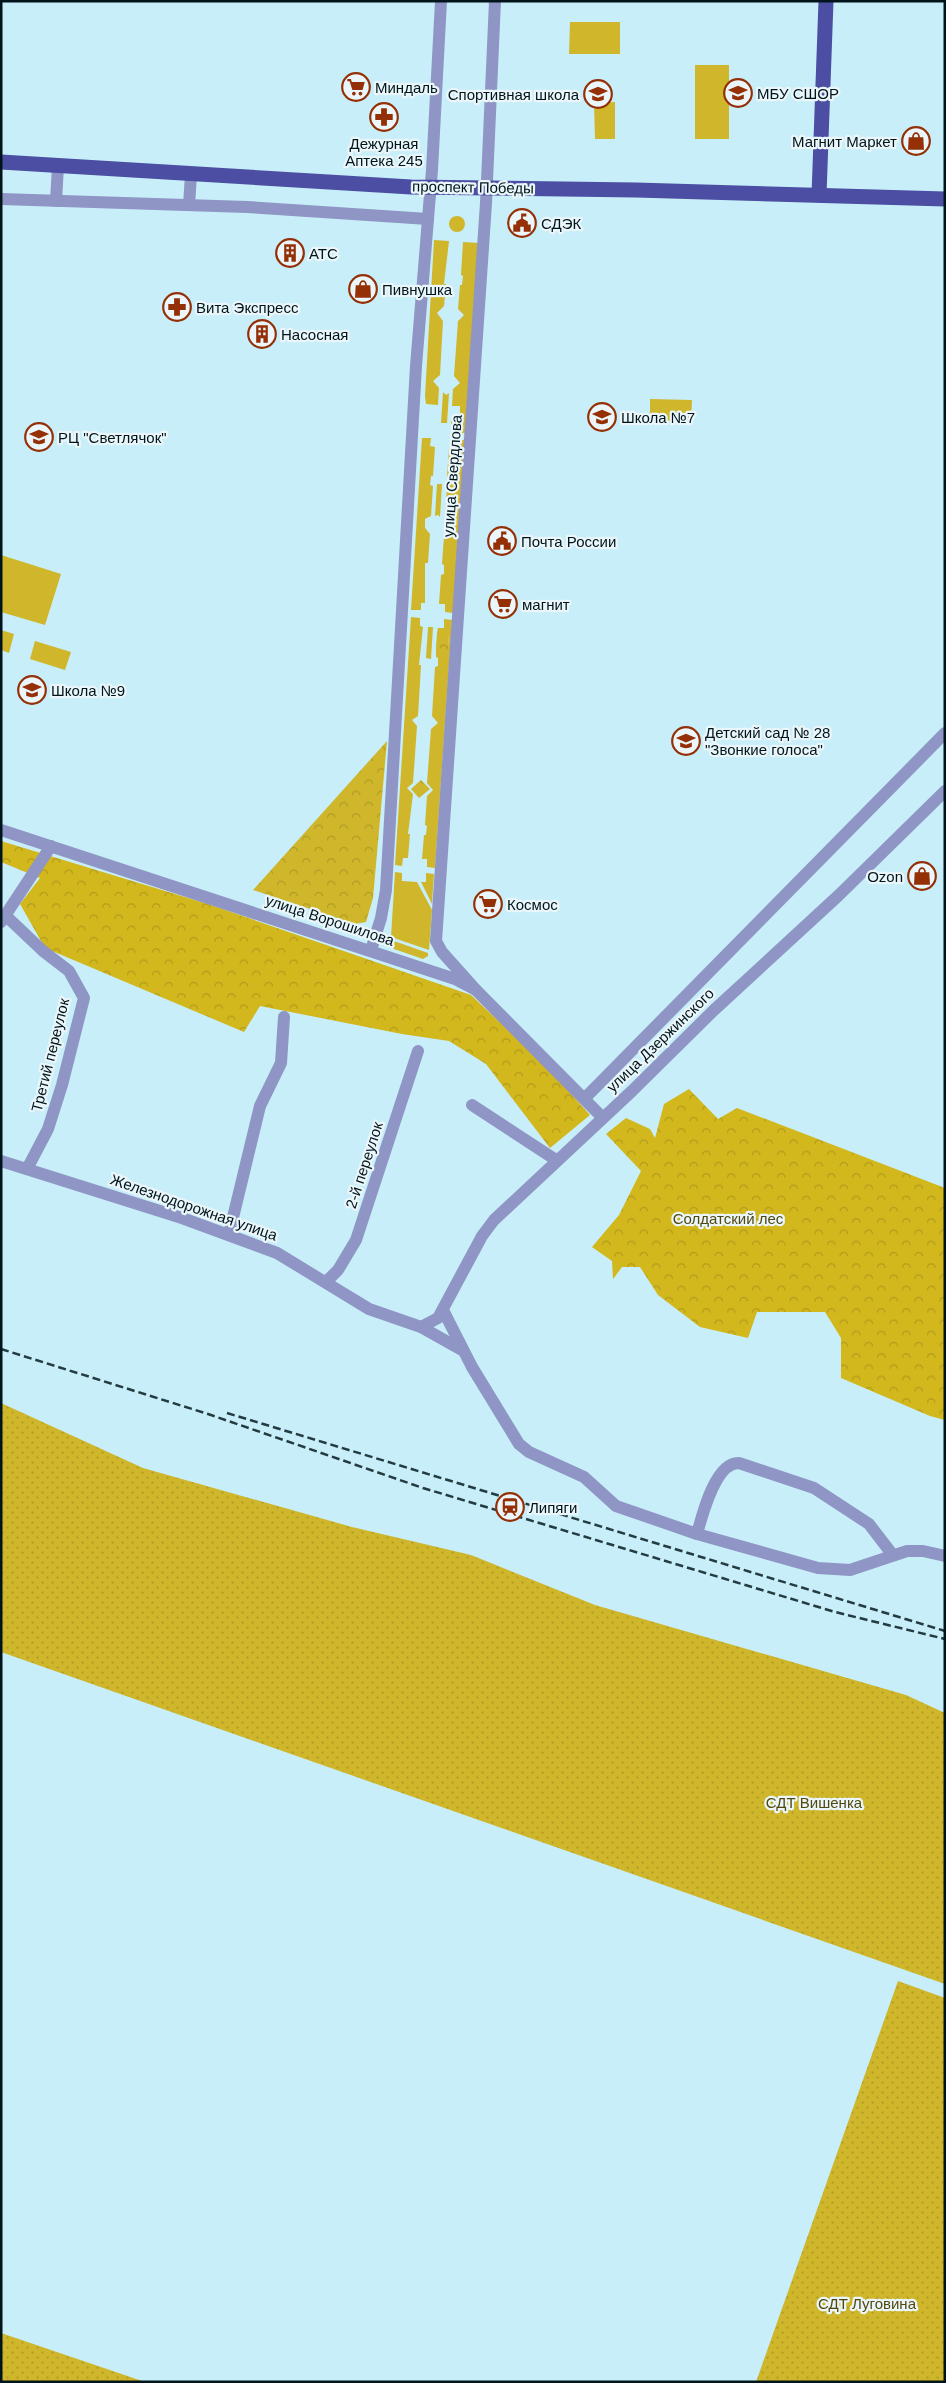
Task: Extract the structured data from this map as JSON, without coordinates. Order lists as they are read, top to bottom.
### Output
{
  "streets": {
    "main road": ["проспект Победы"],
    "street": [
      "улица Свердлова",
      "улица Ворошилова",
      "улица Дзержинского",
      "Третий переулок",
      "2-й переулок",
      "Железнодорожная улица"
    ]
  },
  "crossings": [
    ["проспект Победы", "улица Свердлова"],
    ["улица Свердлова", "улица Ворошилова"],
    ["улица Ворошилова", "улица Дзержинского"],
    ["улица Дзержинского", "Железнодорожная улица"],
    ["Третий переулок", "Железнодорожная улица"],
    ["2-й переулок", "Железнодорожная улица"]
  ],
  "parks": ["Солдатский лес", "СДТ Вишенка", "СДТ Луговина"],
  "places": {
    "supermarket": ["Миндаль", "магнит", "Космос"],
    "school or university": [
      "МБУ СШОР",
      "Спортивная школа",
      "Школа №7",
      "РЦ \"Светлячок\"",
      "Школа №9",
      "Детский сад № 28 \"Звонкие голоса\""
    ],
    "pharmacy": ["Дежурная Аптека 245", "Вита Экспресс"],
    "shop": ["Магнит Маркет", "Пивнушка", "Ozon"],
    "public building": ["СДЭК", "Почта России"],
    "building": ["АТС", "Насосная"],
    "station": ["Липяги"]
  }
}
